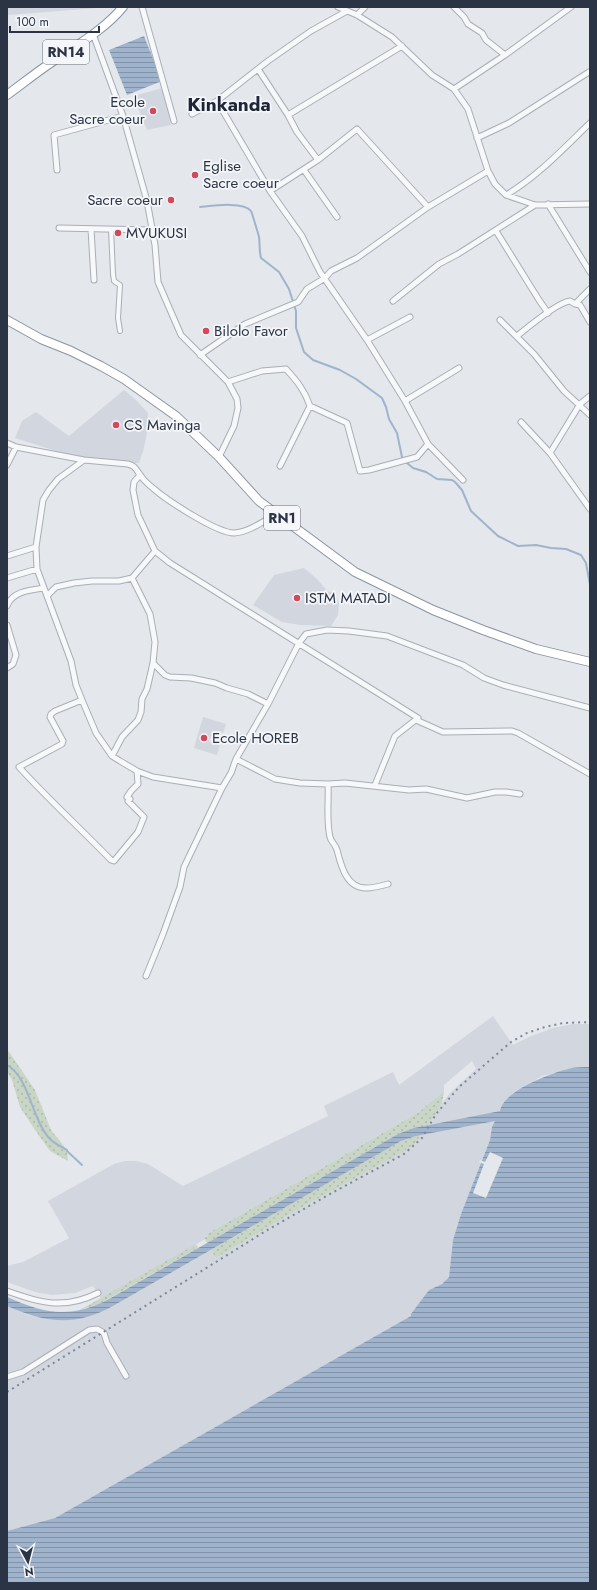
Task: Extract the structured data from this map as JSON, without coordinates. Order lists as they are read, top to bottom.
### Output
{
  "streets": {
    "highway": ["RN14", "RN1"]
  },
  "districts": ["Kinkanda"],
  "places": [
    "Ecole Sacre coeur",
    "Eglise Sacre coeur",
    "Sacre coeur",
    "MVUKUSI",
    "Bilolo Favor",
    "CS Mavinga",
    "ISTM MATADI",
    "Ecole HOREB"
  ],
  "scale_bar": "100 m",
  "north": "bottom"
}
